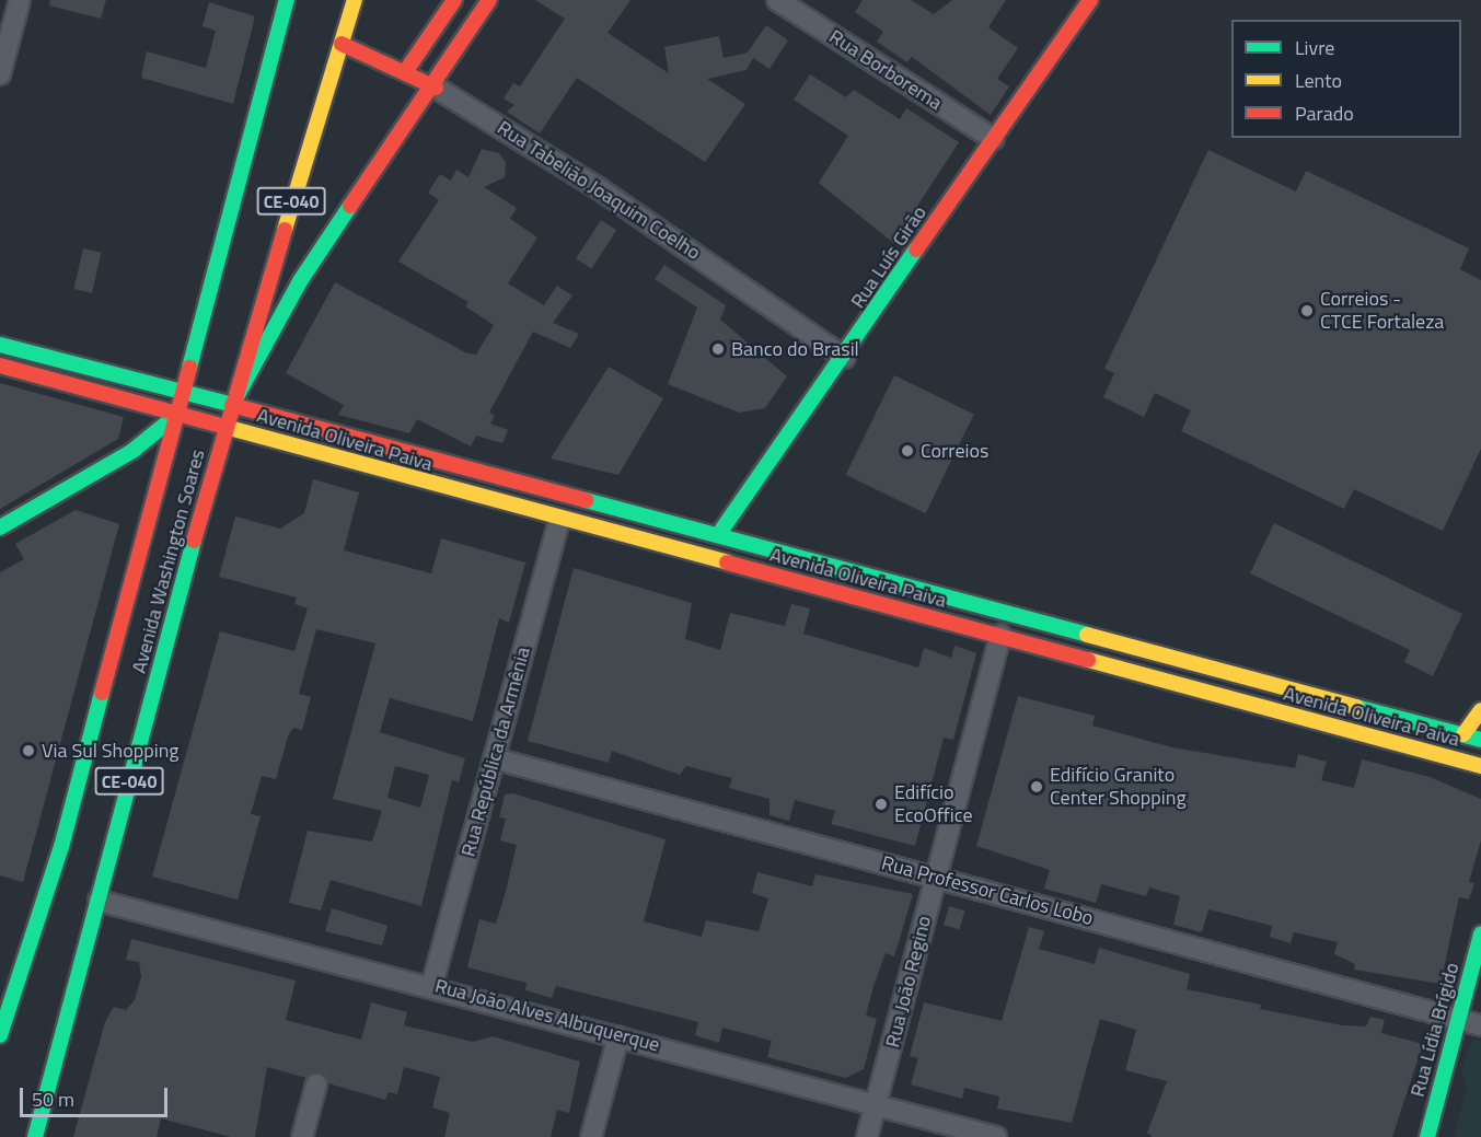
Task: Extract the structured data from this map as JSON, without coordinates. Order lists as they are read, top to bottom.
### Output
{
  "streets": {
    "main road": [
      "Rua Tabelião Joaquim Coelho",
      "CE-040",
      "Rua Luís Girão",
      "Avenida Oliveira Paiva",
      "Avenida Washington Soares",
      "Rua Lídia Brígido"
    ],
    "street": [
      "Rua Borborema",
      "Rua República da Armênia",
      "Rua Professor Carlos Lobo",
      "Rua João Regino",
      "Rua João Alves Albuquerque"
    ]
  },
  "crossings": [
    ["Rua Borborema", "Rua Luís Girão"],
    ["Rua Tabelião Joaquim Coelho", "Rua Luís Girão"],
    ["Rua Tabelião Joaquim Coelho", "Avenida Washington Soares"],
    ["Rua Luís Girão", "Avenida Oliveira Paiva"],
    ["Avenida Oliveira Paiva", "Avenida Washington Soares"],
    ["Avenida Oliveira Paiva", "Rua República da Armênia"],
    ["Avenida Oliveira Paiva", "Rua João Regino"],
    ["Avenida Washington Soares", "Rua João Alves Albuquerque"],
    ["Rua República da Armênia", "Rua Professor Carlos Lobo"],
    ["Rua República da Armênia", "Rua João Alves Albuquerque"],
    ["Rua Professor Carlos Lobo", "Rua João Regino"],
    ["Rua Professor Carlos Lobo", "Rua Lídia Brígido"],
    ["Rua João Regino", "Rua João Alves Albuquerque"]
  ],
  "places": [
    "Correios - CTCE Fortaleza",
    "Banco do Brasil",
    "Correios",
    "Via Sul Shopping",
    "Edifício Granito Center Shopping",
    "Edifício EcoOffice"
  ],
  "legend": ["Livre", "Lento", "Parado"],
  "scale_bar": "50 m"
}
